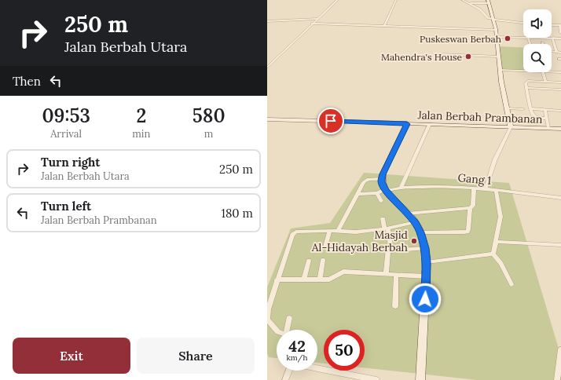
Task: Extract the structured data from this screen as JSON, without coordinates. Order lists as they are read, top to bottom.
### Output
{
  "streets": {
    "main road": ["Jalan Berbah Prambanan"],
    "street": ["Gang 1"]
  },
  "places": ["Puskeswan Berbah", "Mahendra's House", "Masjid Al-Hidayah Berbah"],
  "page": {
    "turn": ["250 m", "Jalan Berbah Utara"],
    "then": "Then",
    "eta": [
      "09:53",
      "Arrival",
      "2",
      "min",
      "580",
      "m"
    ],
    "list": [
      {
        "name": "Turn right",
        "note": "Jalan Berbah Utara",
        "value": "250 m"
      },
      {
        "name": "Turn left",
        "note": "Jalan Berbah Prambanan",
        "value": "180 m"
      }
    ],
    "speed": "42 km/h",
    "limit": "50",
    "buttons": ["Exit", "Share"]
  }
}
